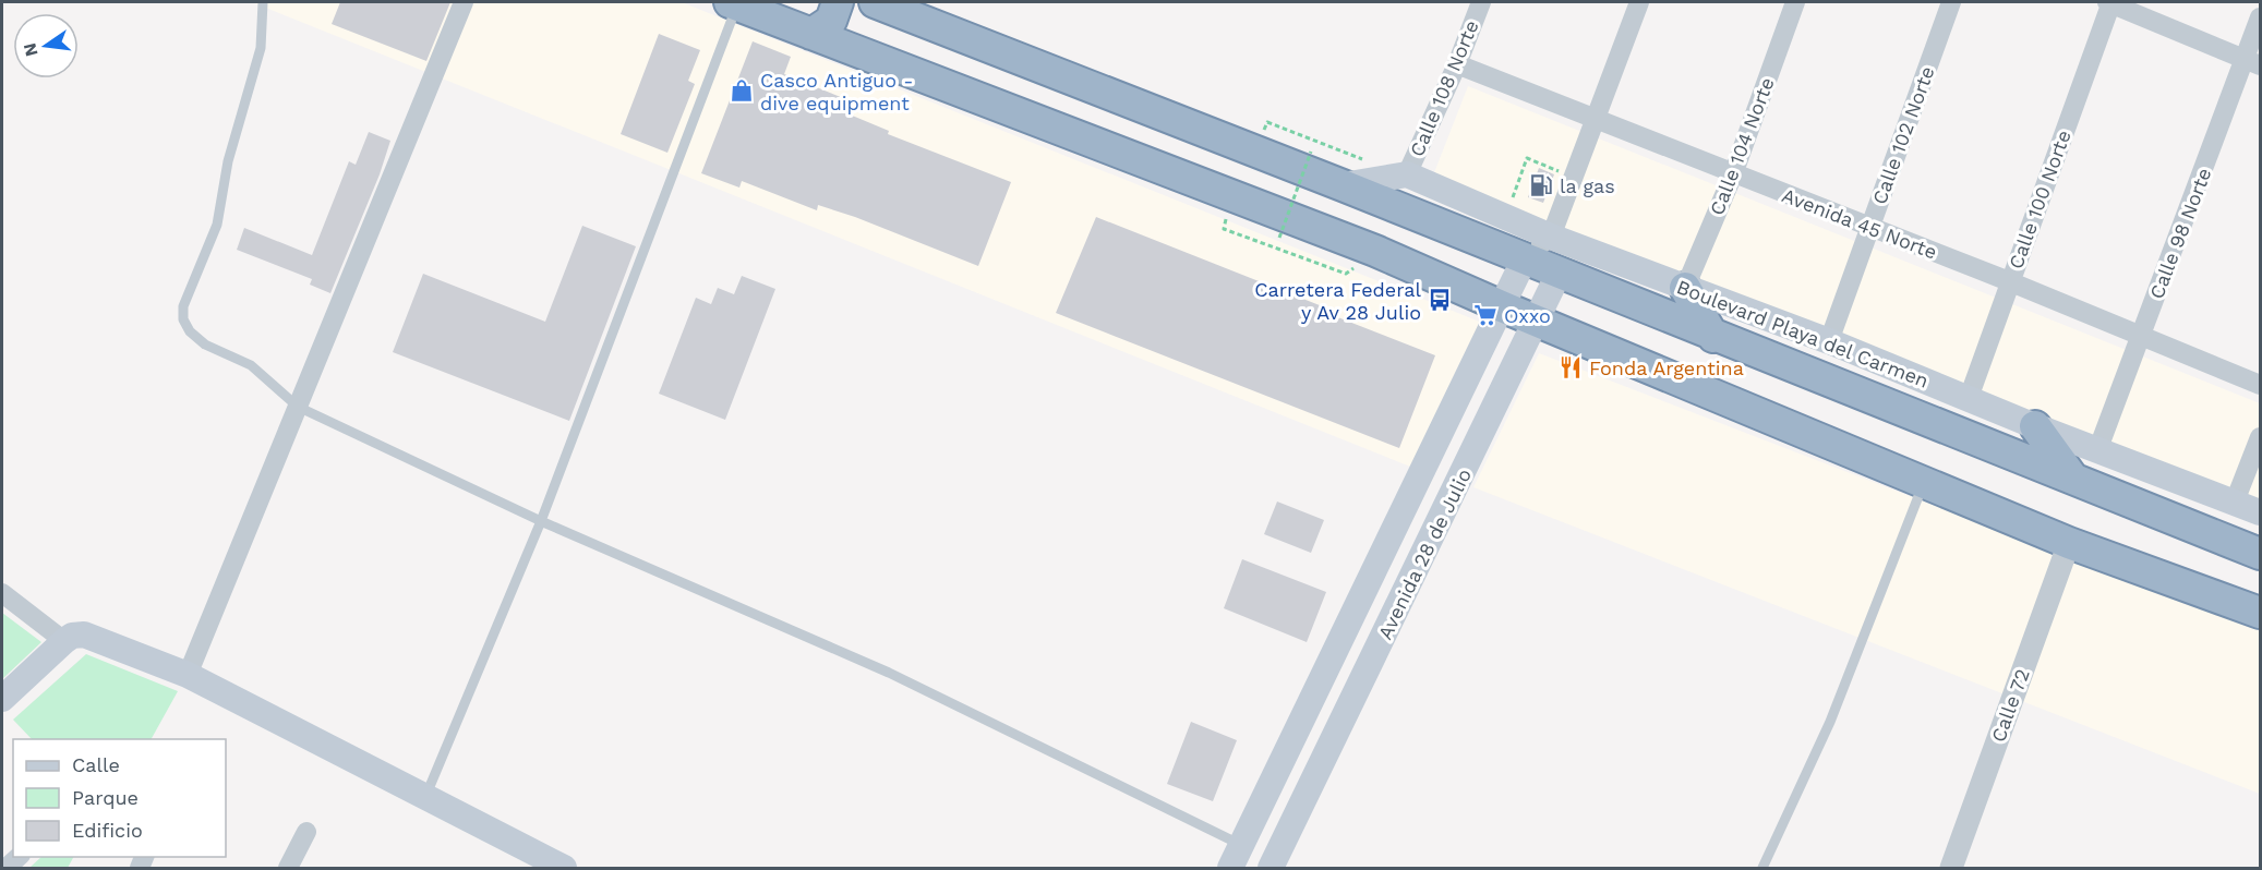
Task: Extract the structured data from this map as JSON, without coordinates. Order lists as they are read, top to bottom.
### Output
{
  "streets": {
    "main road": ["Boulevard Playa del Carmen", "Avenida 28 de Julio"],
    "street": [
      "Calle 108 Norte",
      "Calle 102 Norte",
      "Calle 104 Norte",
      "Calle 100 Norte",
      "Avenida 45 Norte",
      "Calle 98 Norte",
      "Calle 72"
    ]
  },
  "crossings": [
    ["Calle 108 Norte", "Avenida 45 Norte"],
    ["Calle 108 Norte", "Boulevard Playa del Carmen"],
    ["Calle 102 Norte", "Avenida 45 Norte"],
    ["Calle 102 Norte", "Boulevard Playa del Carmen"],
    ["Calle 104 Norte", "Avenida 45 Norte"],
    ["Calle 104 Norte", "Boulevard Playa del Carmen"],
    ["Calle 100 Norte", "Avenida 45 Norte"],
    ["Calle 100 Norte", "Boulevard Playa del Carmen"],
    ["Avenida 45 Norte", "Calle 98 Norte"],
    ["Calle 98 Norte", "Boulevard Playa del Carmen"]
  ],
  "places": {
    "shop": ["Casco Antiguo - dive equipment"],
    "fuel station": ["la gas"],
    "bus stop": ["Carretera Federal y Av 28 Julio"],
    "supermarket": ["Oxxo"],
    "restaurant": ["Fonda Argentina"]
  },
  "legend": ["Calle", "Parque", "Edificio"],
  "north": "left"
}
